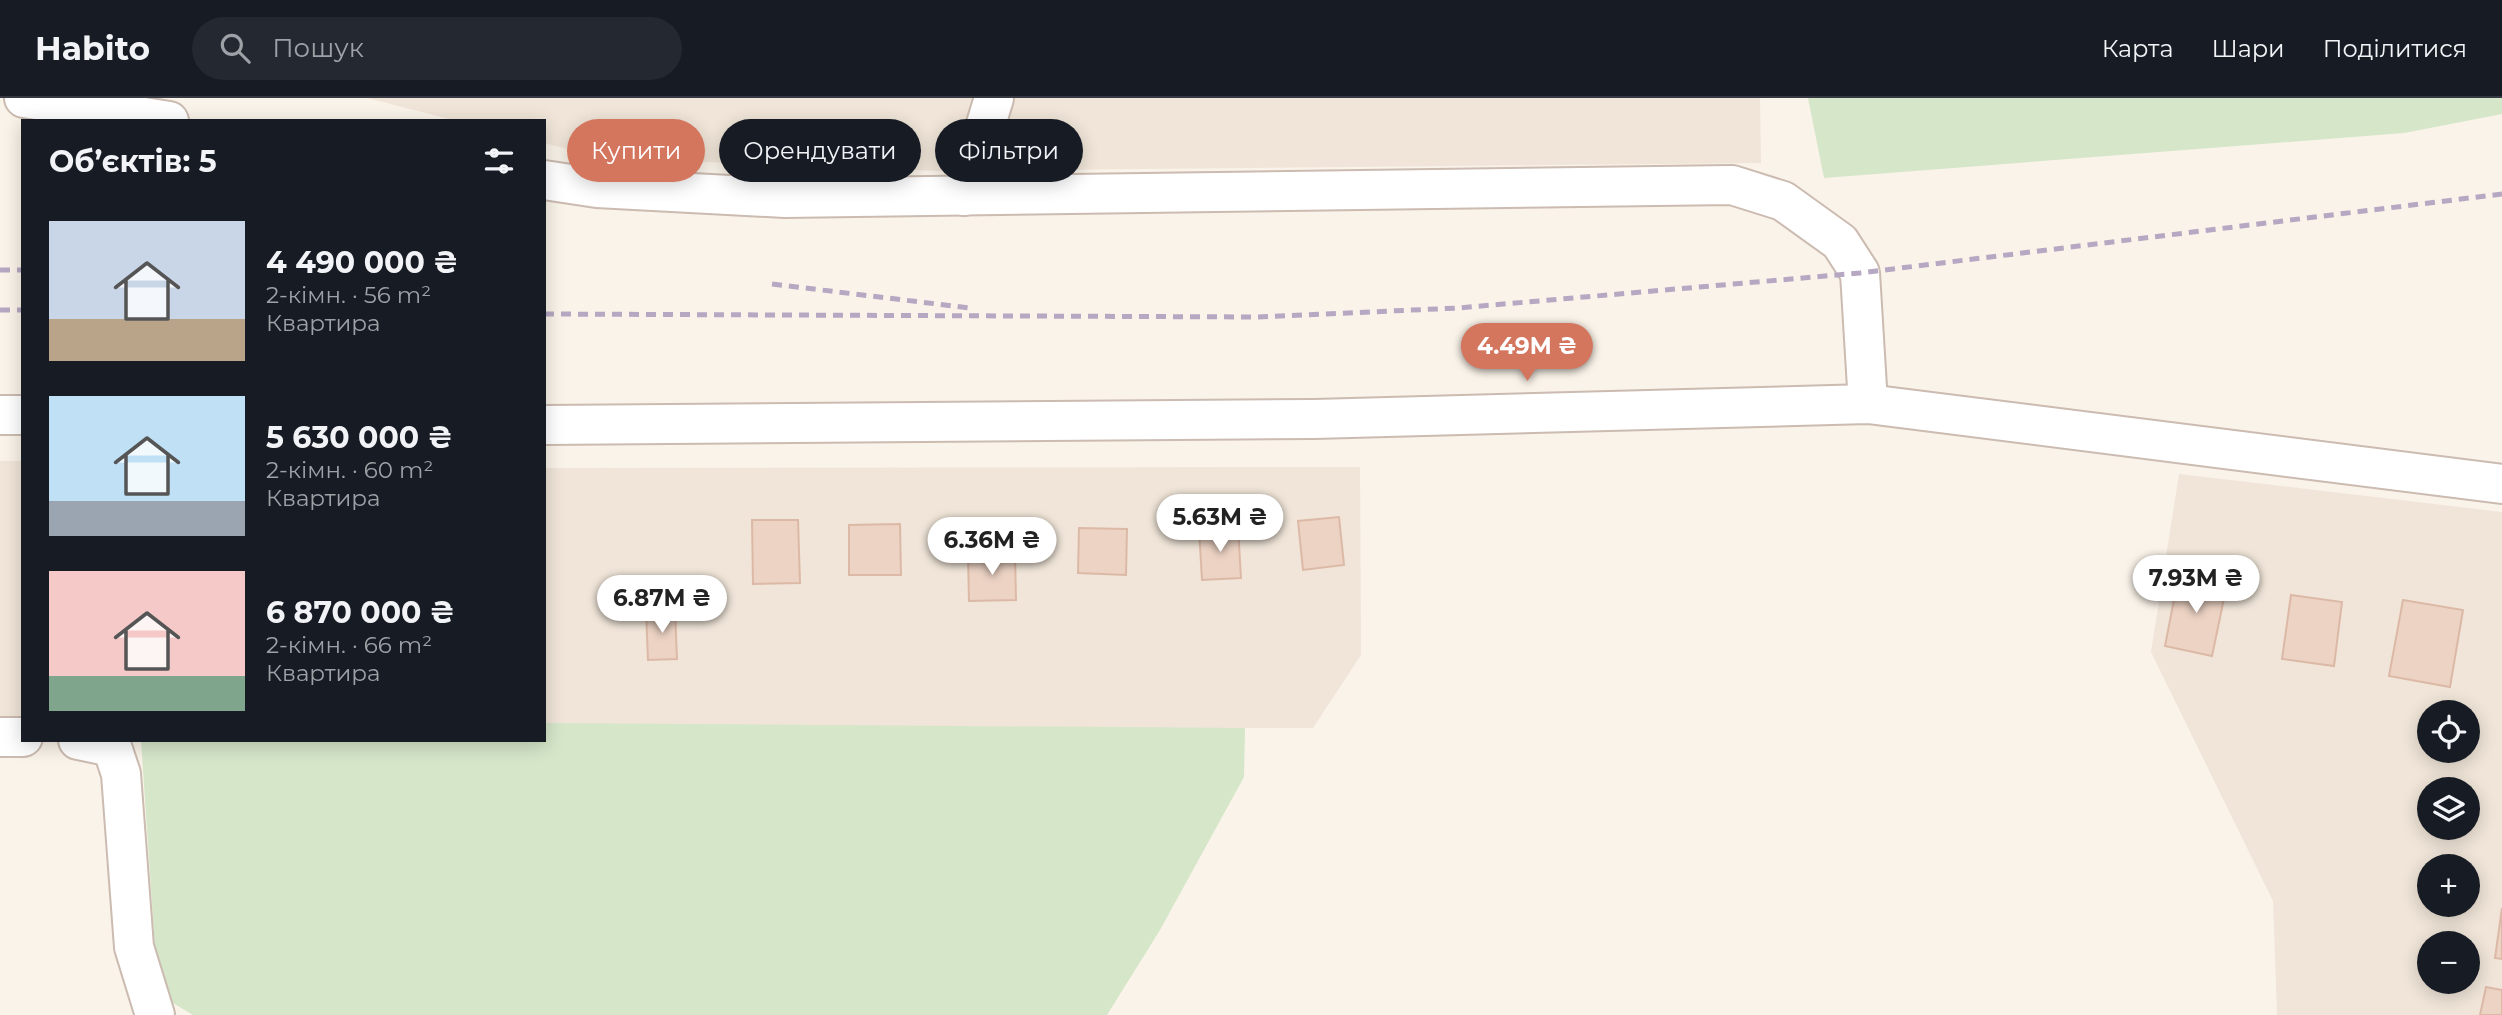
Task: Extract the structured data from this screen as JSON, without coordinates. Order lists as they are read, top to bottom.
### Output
{
  "page": {
    "header": "Habito",
    "search": "Пошук",
    "nav": ["Карта", "Шари", "Поділитися"],
    "chip": ["Купити", "Орендувати", "Фільтри"],
    "heading": "Об’єктів: 5",
    "list": [
      {
        "name": "4 490 000 ₴",
        "note": "2-кімн. · 56 m² · Квартира"
      },
      {
        "name": "5 630 000 ₴",
        "note": "2-кімн. · 60 m² · Квартира"
      },
      {
        "name": "6 870 000 ₴",
        "note": "2-кімн. · 66 m² · Квартира"
      }
    ],
    "price": [
      "4.49M ₴",
      "5.63M ₴",
      "6.36M ₴",
      "7.93M ₴",
      "6.87M ₴"
    ],
    "map_buttons": ["+", "−"]
  }
}
